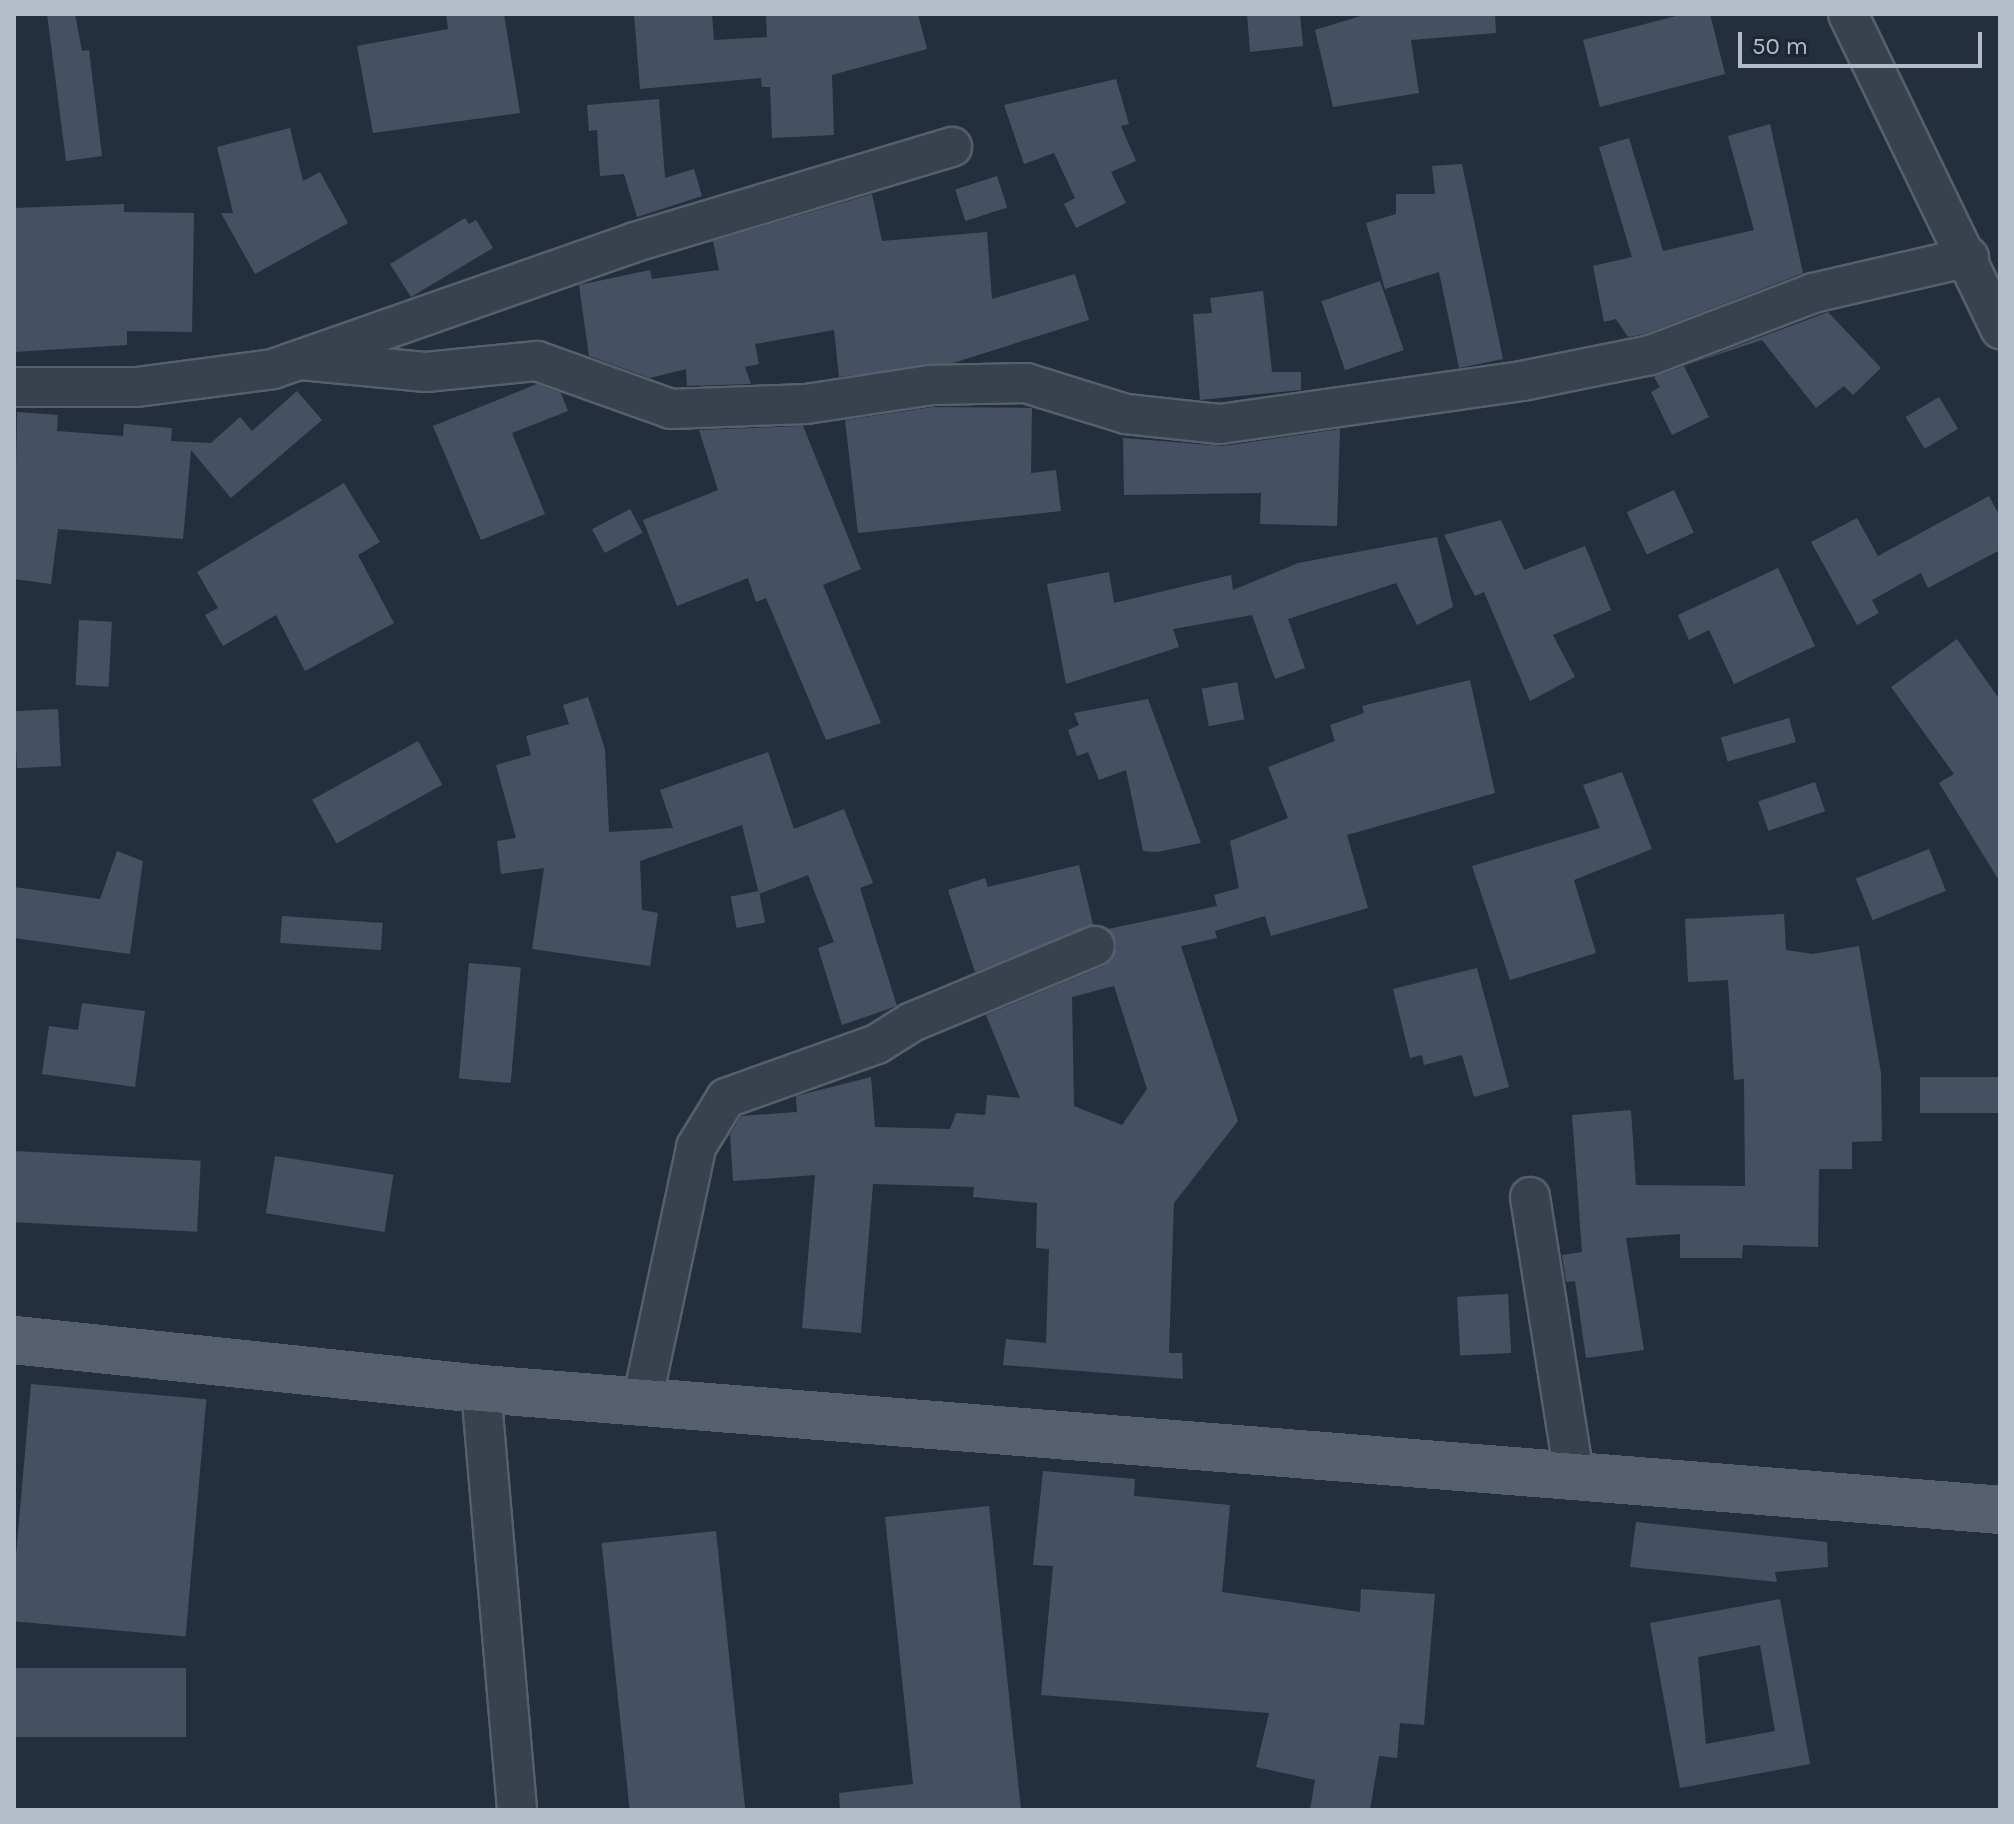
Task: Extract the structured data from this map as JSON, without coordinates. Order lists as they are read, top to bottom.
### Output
{
  "scale_bar": "50 m"
}
